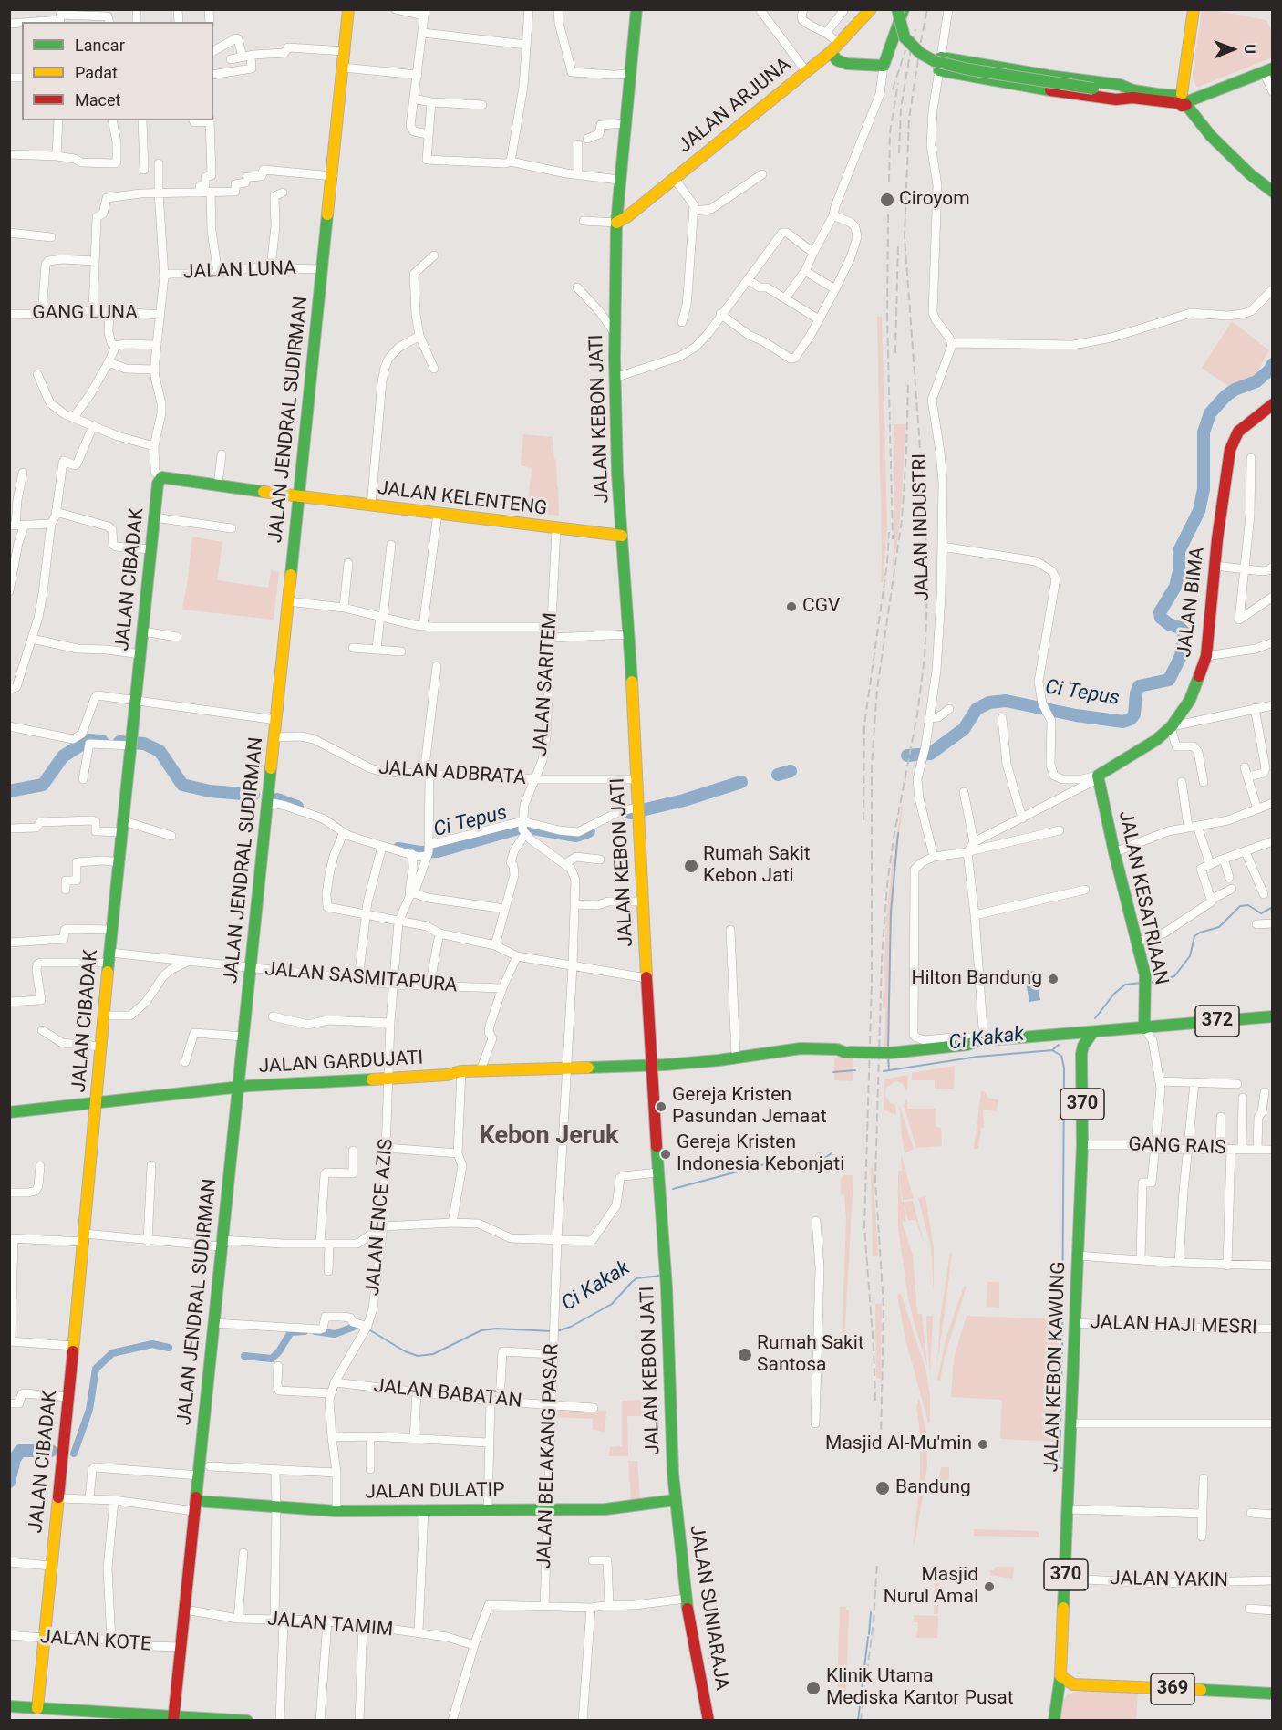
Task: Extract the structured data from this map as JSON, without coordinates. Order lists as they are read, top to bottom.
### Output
{
  "streets": {
    "main road": [
      "JALAN ARJUNA",
      "JALAN KEBON JATI",
      "JALAN JENDRAL SUDIRMAN",
      "JALAN KELENTENG",
      "JALAN CIBADAK",
      "JALAN BIMA",
      "JALAN KESATRIAAN",
      "372",
      "JALAN GARDUJATI",
      "370",
      "JALAN KEBON KAWUNG",
      "JALAN DULATIP",
      "JALAN SUNIARAJA",
      "369"
    ],
    "street": [
      "JALAN LUNA",
      "GANG LUNA",
      "JALAN INDUSTRI",
      "JALAN SARITEM",
      "JALAN ADBRATA",
      "JALAN SASMITAPURA",
      "GANG RAIS",
      "JALAN ENCE AZIS",
      "JALAN HAJI MESRI",
      "JALAN BABATAN",
      "JALAN BELAKANG PASAR",
      "JALAN YAKIN",
      "JALAN TAMIM",
      "JALAN KOTE"
    ]
  },
  "crossings": [
    ["JALAN ARJUNA", "JALAN KEBON JATI"],
    ["JALAN LUNA", "GANG LUNA"],
    ["JALAN LUNA", "JALAN JENDRAL SUDIRMAN"],
    ["JALAN LUNA", "JALAN CIBADAK"],
    ["JALAN KEBON JATI", "JALAN KELENTENG"],
    ["JALAN KEBON JATI", "JALAN ADBRATA"],
    ["JALAN KEBON JATI", "JALAN GARDUJATI"],
    ["JALAN KEBON JATI", "JALAN DULATIP"],
    ["JALAN KEBON JATI", "JALAN SUNIARAJA"],
    ["JALAN JENDRAL SUDIRMAN", "JALAN KELENTENG"],
    ["JALAN JENDRAL SUDIRMAN", "JALAN ADBRATA"],
    ["JALAN JENDRAL SUDIRMAN", "JALAN SASMITAPURA"],
    ["JALAN JENDRAL SUDIRMAN", "JALAN GARDUJATI"],
    ["JALAN JENDRAL SUDIRMAN", "JALAN DULATIP"],
    ["JALAN JENDRAL SUDIRMAN", "JALAN TAMIM"],
    ["JALAN JENDRAL SUDIRMAN", "JALAN KOTE"],
    ["JALAN KELENTENG", "JALAN SARITEM"],
    ["JALAN CIBADAK", "JALAN SASMITAPURA"],
    ["JALAN CIBADAK", "JALAN GARDUJATI"],
    ["JALAN CIBADAK", "JALAN DULATIP"],
    ["JALAN CIBADAK", "JALAN KOTE"],
    ["JALAN BIMA", "JALAN KESATRIAAN"],
    ["JALAN SARITEM", "JALAN ADBRATA"],
    ["JALAN ADBRATA", "JALAN ENCE AZIS"],
    ["JALAN KESATRIAAN", "372"],
    ["JALAN SASMITAPURA", "JALAN ENCE AZIS"],
    ["372", "JALAN KEBON KAWUNG"],
    ["JALAN GARDUJATI", "JALAN ENCE AZIS"],
    ["JALAN GARDUJATI", "JALAN BELAKANG PASAR"],
    ["GANG RAIS", "JALAN KEBON KAWUNG"],
    ["JALAN ENCE AZIS", "JALAN BABATAN"],
    ["JALAN ENCE AZIS", "JALAN DULATIP"],
    ["JALAN HAJI MESRI", "JALAN KEBON KAWUNG"],
    ["JALAN KEBON KAWUNG", "JALAN YAKIN"],
    ["JALAN KEBON KAWUNG", "369"],
    ["JALAN BABATAN", "JALAN BELAKANG PASAR"],
    ["JALAN BELAKANG PASAR", "JALAN DULATIP"],
    ["JALAN DULATIP", "JALAN SUNIARAJA"]
  ],
  "districts": ["Kebon Jeruk"],
  "water": ["Ci Tepus", "Ci Kakak"],
  "places": [
    "Ciroyom",
    "CGV",
    "Rumah Sakit Kebon Jati",
    "Hilton Bandung",
    "Gereja Kristen Pasundan Jemaat",
    "Gereja Kristen Indonesia Kebonjati",
    "Rumah Sakit Santosa",
    "Masjid Al-Mu'min",
    "Bandung",
    "Masjid Nurul Amal",
    "Klinik Utama Mediska Kantor Pusat"
  ],
  "legend": ["Lancar", "Padat", "Macet"],
  "north": "right"
}
